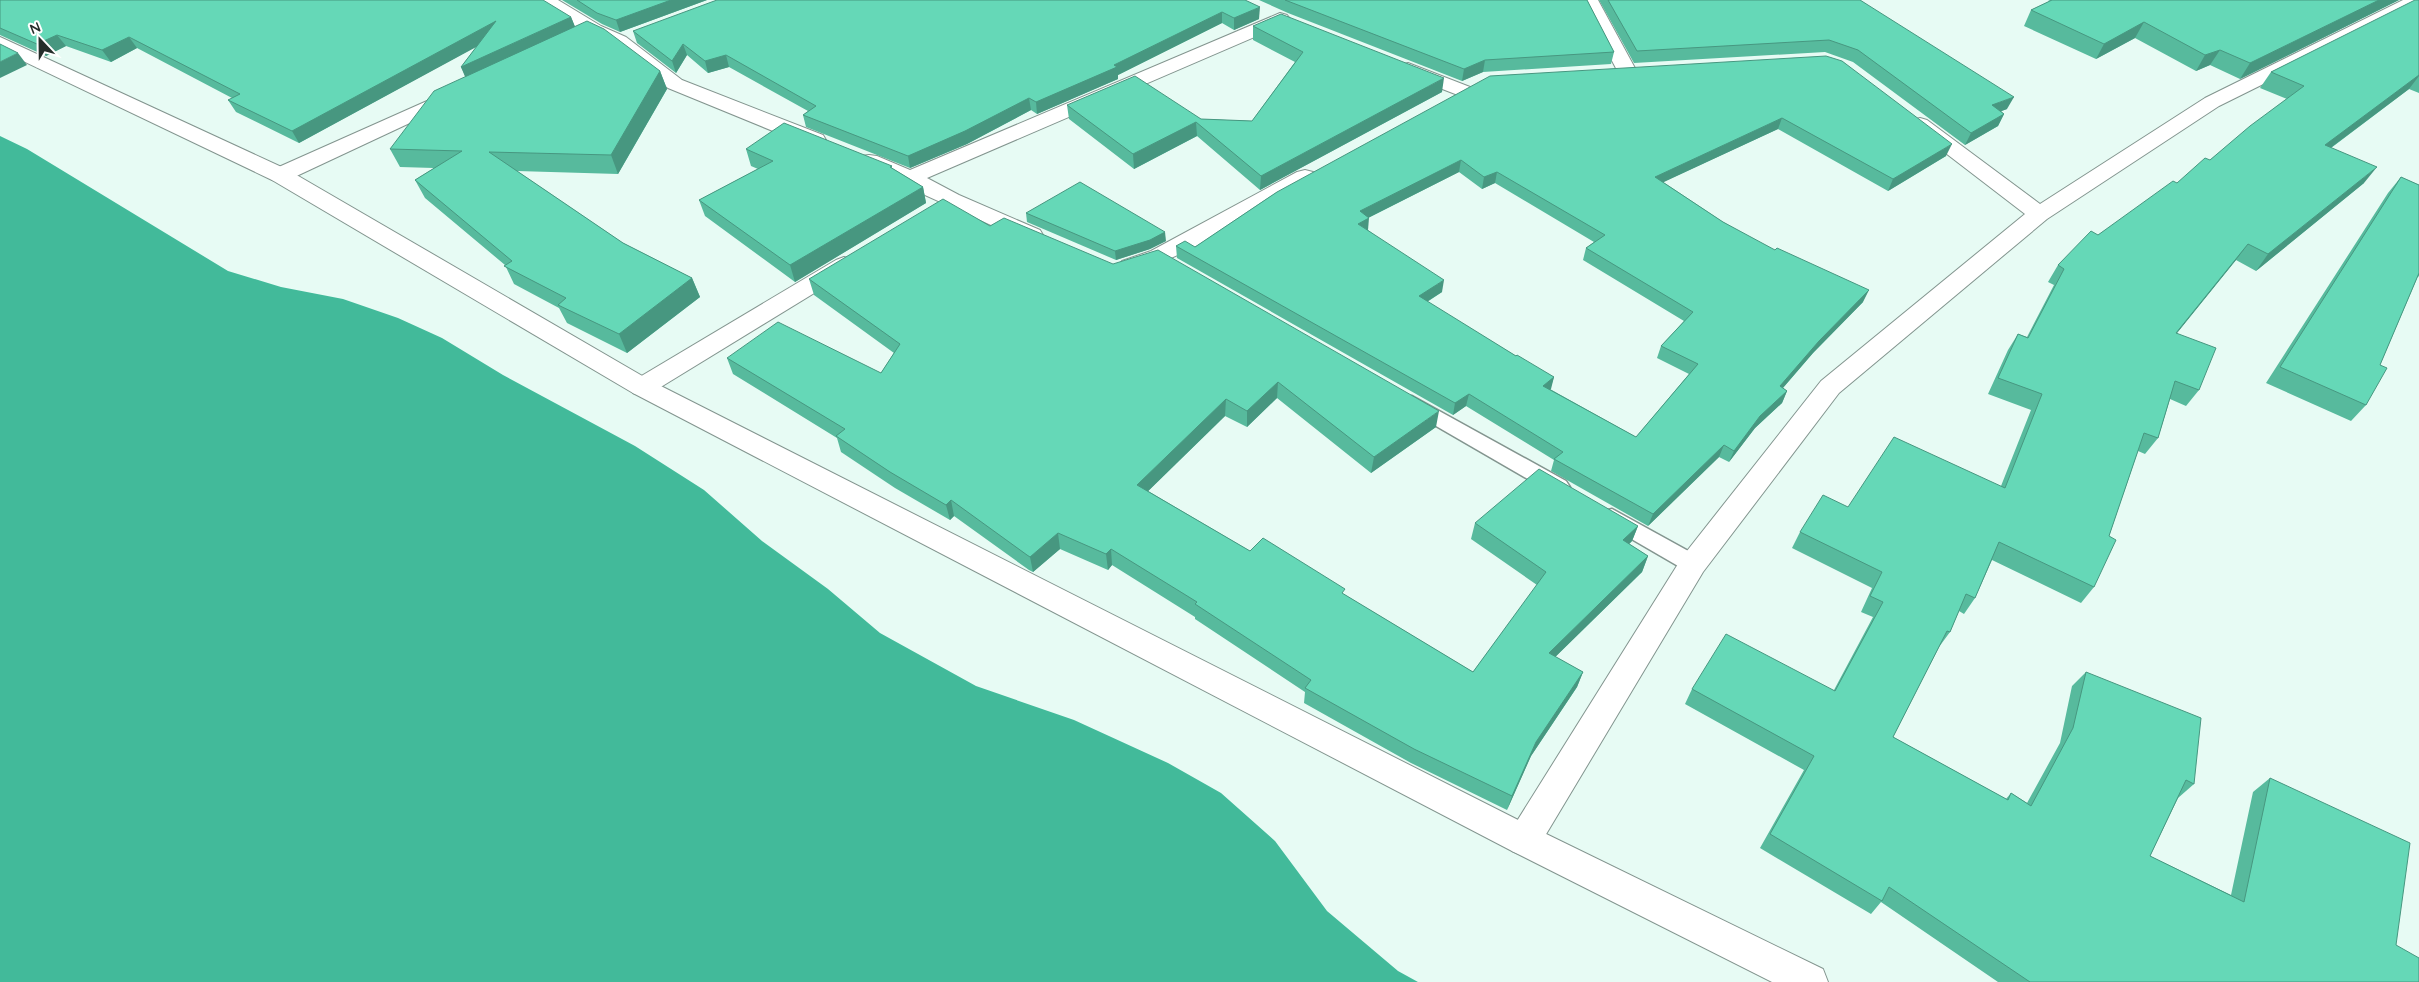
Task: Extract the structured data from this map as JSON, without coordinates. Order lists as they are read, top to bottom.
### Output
{
  "north": "top"
}
